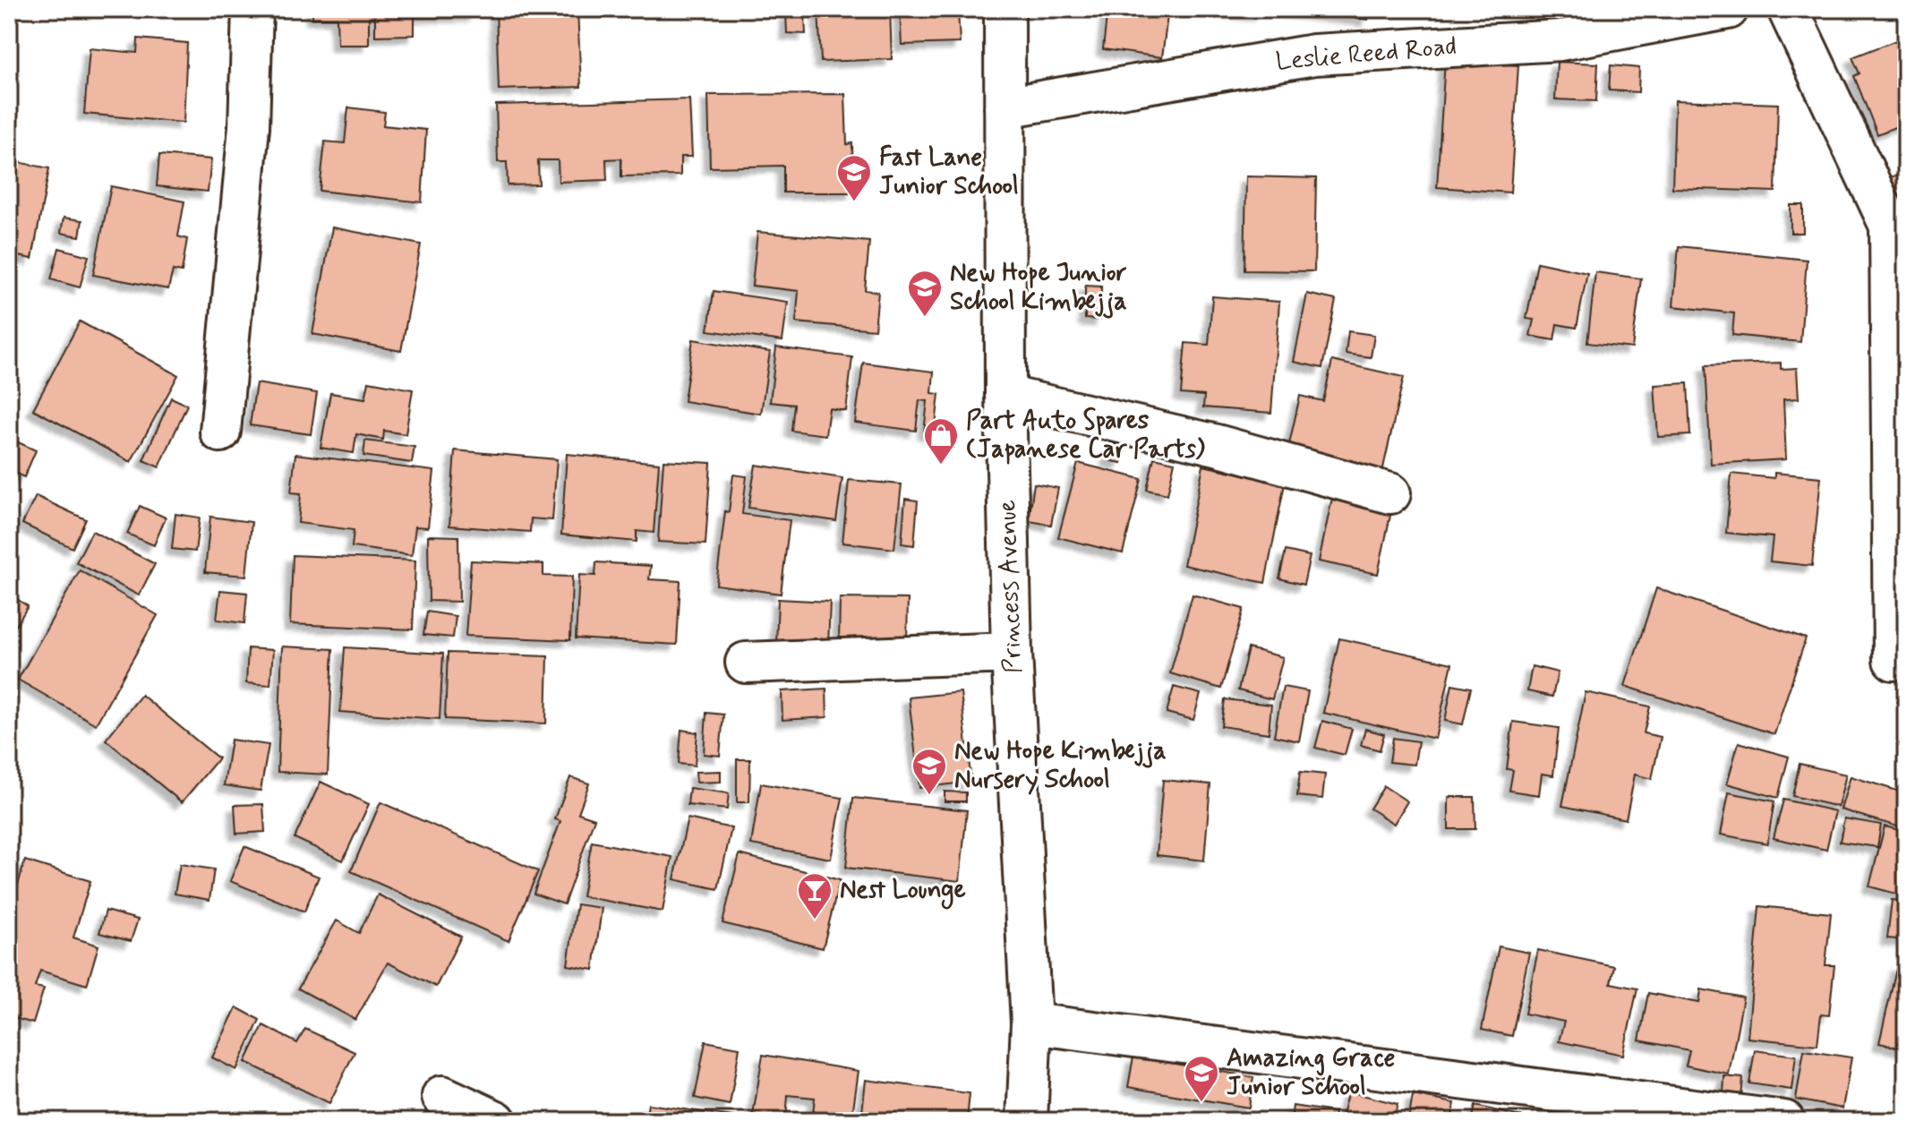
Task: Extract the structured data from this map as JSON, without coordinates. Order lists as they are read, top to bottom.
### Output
{
  "streets": {
    "street": ["Leslie Reed Road", "Princess Avenue"]
  },
  "crossings": [
    ["Leslie Reed Road", "Princess Avenue"]
  ],
  "places": {
    "school or university": [
      "Fast Lane Junior School",
      "New Hope Junior School Kimbejja",
      "New Hope Kimbejja Nursery School",
      "Amazing Grace Junior School"
    ],
    "shop": ["Part Auto Spares (Japanese Car Parts)"],
    "bar": ["Nest Lounge"]
  }
}
